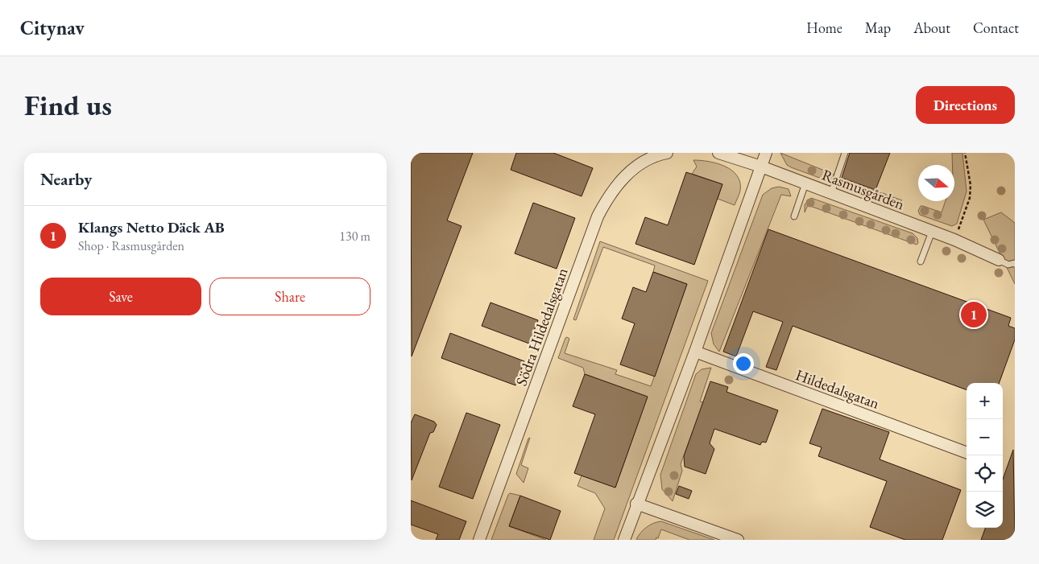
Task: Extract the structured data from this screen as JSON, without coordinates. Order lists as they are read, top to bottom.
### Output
{
  "streets": {
    "street": ["Rasmusgården", "Södra Hildedalsgatan", "Hildedalsgatan"]
  },
  "north": "right",
  "page": {
    "header": "Citynav",
    "nav": [
      "Home",
      "Map",
      "About",
      "Contact"
    ],
    "buttons": [
      "Directions",
      ["Save", "Share"]
    ],
    "title": "Find us",
    "heading": "Nearby",
    "list": [
      {
        "mark": "1",
        "name": "Klangs Netto Däck AB",
        "note": "Shop · Rasmusgården",
        "value": "130 m"
      }
    ],
    "pins": "1",
    "map_buttons": ["+", "−"]
  }
}
